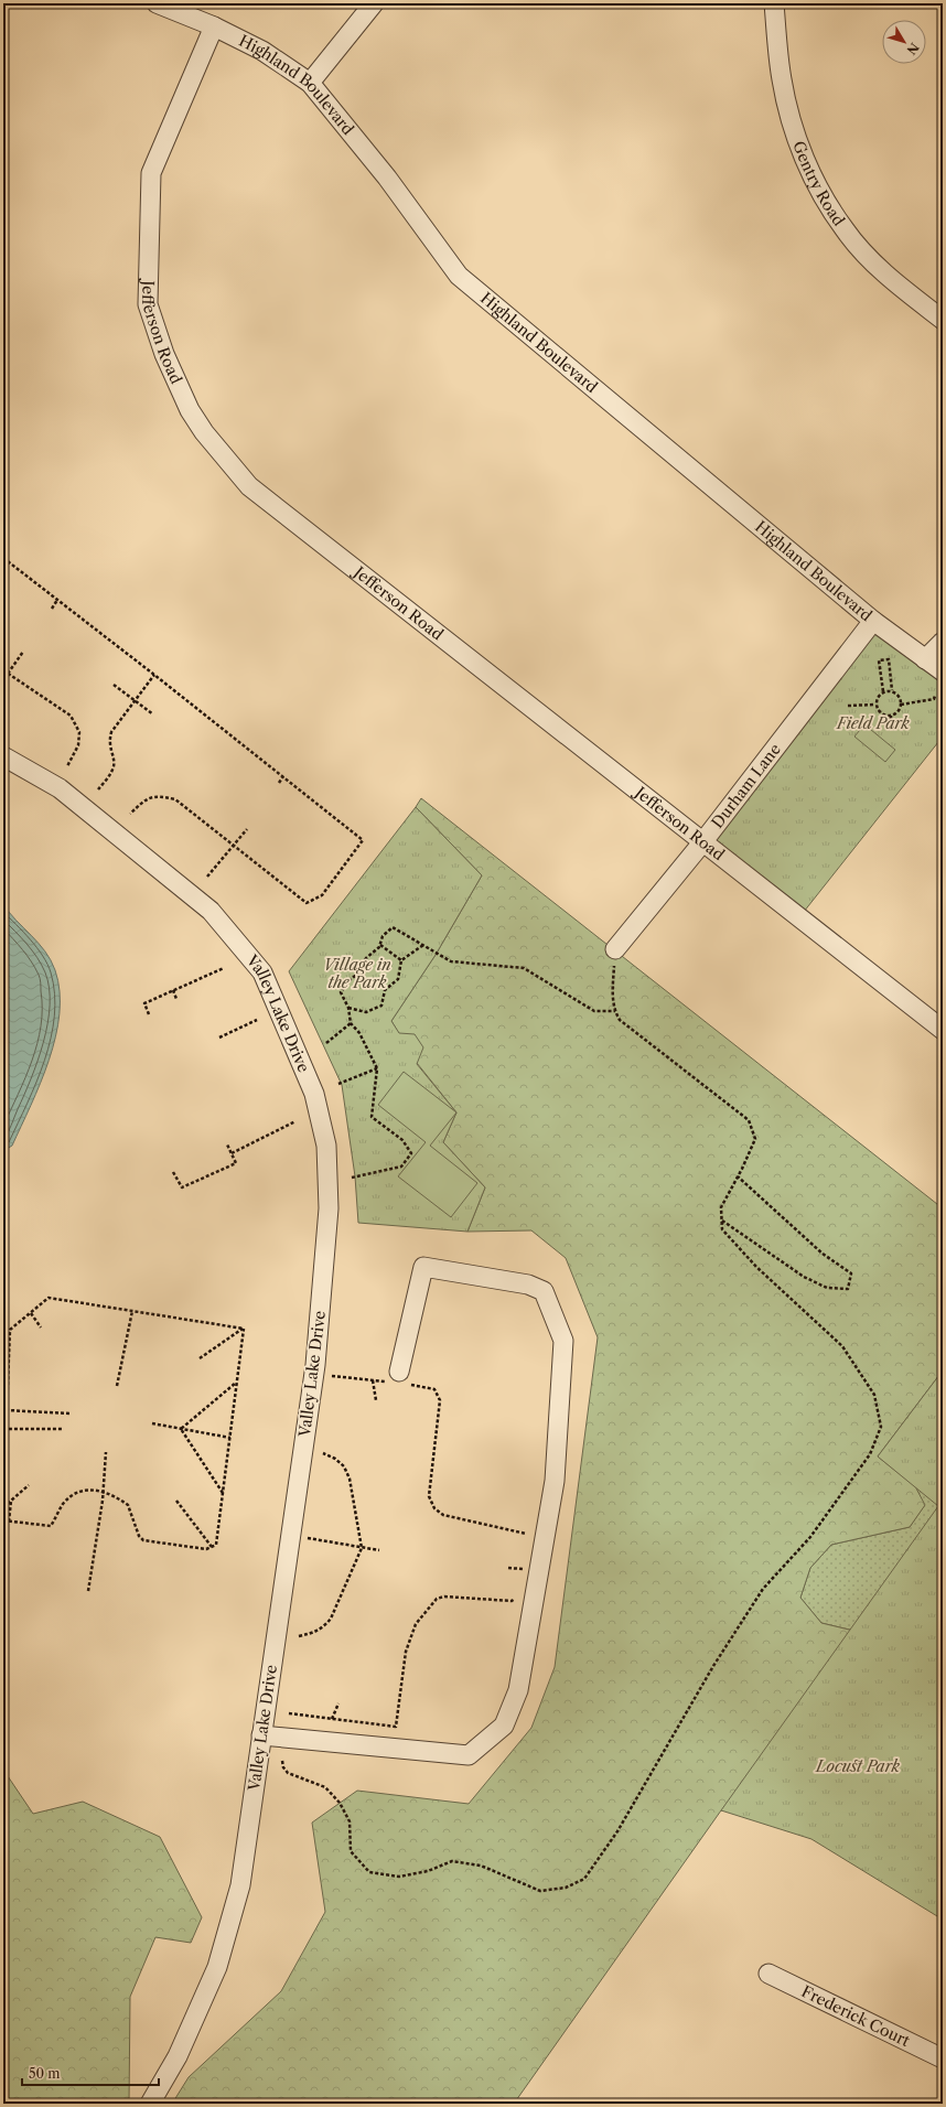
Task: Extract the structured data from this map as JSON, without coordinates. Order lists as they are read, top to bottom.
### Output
{
  "streets": {
    "street": [
      "Highland Boulevard",
      "Gentry Road",
      "Jefferson Road",
      "Durham Lane",
      "Valley Lake Drive",
      "Frederick Court"
    ]
  },
  "crossings": [
    ["Highland Boulevard", "Jefferson Road"],
    ["Highland Boulevard", "Durham Lane"],
    ["Jefferson Road", "Durham Lane"]
  ],
  "parks": ["Field Park", "Village in the Park", "Locust Park"],
  "scale_bar": "50 m",
  "north": "bottom right"
}
